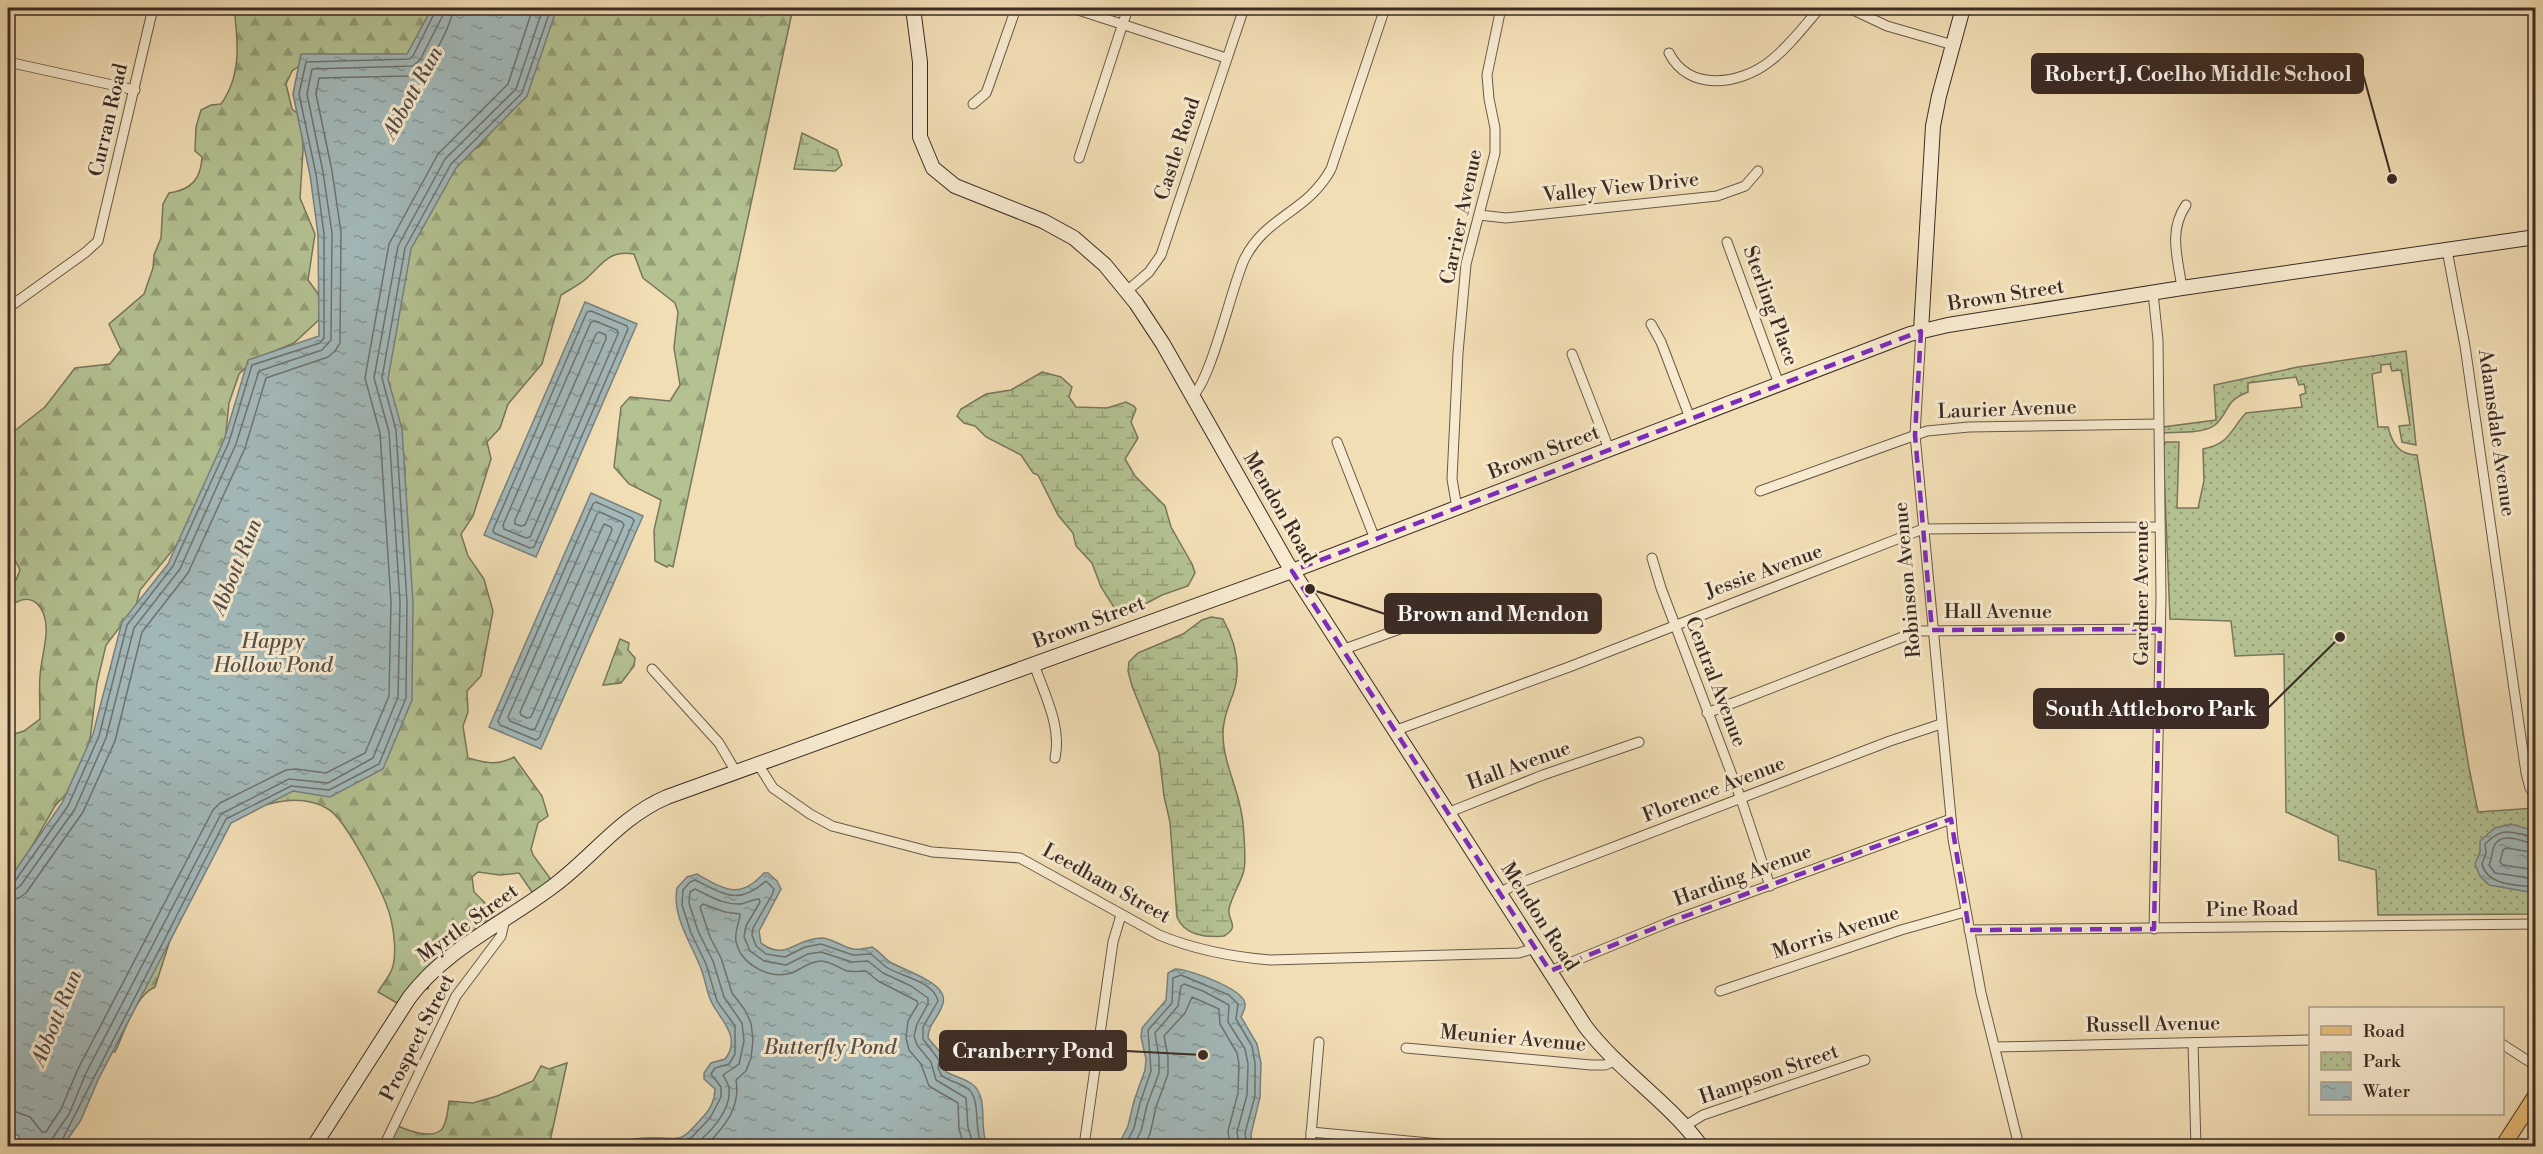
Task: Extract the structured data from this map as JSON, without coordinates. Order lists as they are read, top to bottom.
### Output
{
  "streets": {
    "street": [
      "Curran Road",
      "Castle Road",
      "Valley View Drive",
      "Carrier Avenue",
      "Brown Street",
      "Sterling Place",
      "Laurier Avenue",
      "Adamsdale Avenue",
      "Mendon Road",
      "Jessie Avenue",
      "Robinson Avenue",
      "Gardner Avenue",
      "Hall Avenue",
      "Central Avenue",
      "Florence Avenue",
      "Harding Avenue",
      "Leedham Street",
      "Pine Road",
      "Myrtle Street",
      "Morris Avenue",
      "Russell Avenue",
      "Prospect Street",
      "Meunier Avenue",
      "Hampson Street"
    ]
  },
  "crossings": [
    ["Castle Road", "Mendon Road"],
    ["Valley View Drive", "Carrier Avenue"],
    ["Carrier Avenue", "Brown Street"],
    ["Brown Street", "Sterling Place"],
    ["Brown Street", "Adamsdale Avenue"],
    ["Brown Street", "Mendon Road"],
    ["Brown Street", "Robinson Avenue"],
    ["Brown Street", "Gardner Avenue"],
    ["Brown Street", "Leedham Street"],
    ["Brown Street", "Myrtle Street"],
    ["Laurier Avenue", "Robinson Avenue"],
    ["Laurier Avenue", "Gardner Avenue"],
    ["Mendon Road", "Jessie Avenue"],
    ["Mendon Road", "Hall Avenue"],
    ["Mendon Road", "Florence Avenue"],
    ["Mendon Road", "Harding Avenue"],
    ["Mendon Road", "Leedham Street"],
    ["Mendon Road", "Meunier Avenue"],
    ["Mendon Road", "Hampson Street"],
    ["Jessie Avenue", "Robinson Avenue"],
    ["Jessie Avenue", "Gardner Avenue"],
    ["Jessie Avenue", "Central Avenue"],
    ["Robinson Avenue", "Hall Avenue"],
    ["Robinson Avenue", "Florence Avenue"],
    ["Robinson Avenue", "Harding Avenue"],
    ["Robinson Avenue", "Pine Road"],
    ["Robinson Avenue", "Morris Avenue"],
    ["Robinson Avenue", "Russell Avenue"],
    ["Gardner Avenue", "Hall Avenue"],
    ["Gardner Avenue", "Pine Road"],
    ["Hall Avenue", "Central Avenue"],
    ["Central Avenue", "Florence Avenue"],
    ["Central Avenue", "Harding Avenue"],
    ["Myrtle Street", "Prospect Street"]
  ],
  "water": ["Abbott Run", "Happy Hollow Pond", "Butterfly Pond"],
  "places": [
    "Robert J. Coelho Middle School",
    "Brown and Mendon",
    "South Attleboro Park",
    "Cranberry Pond"
  ],
  "legend": ["Road", "Park", "Water"]
}
